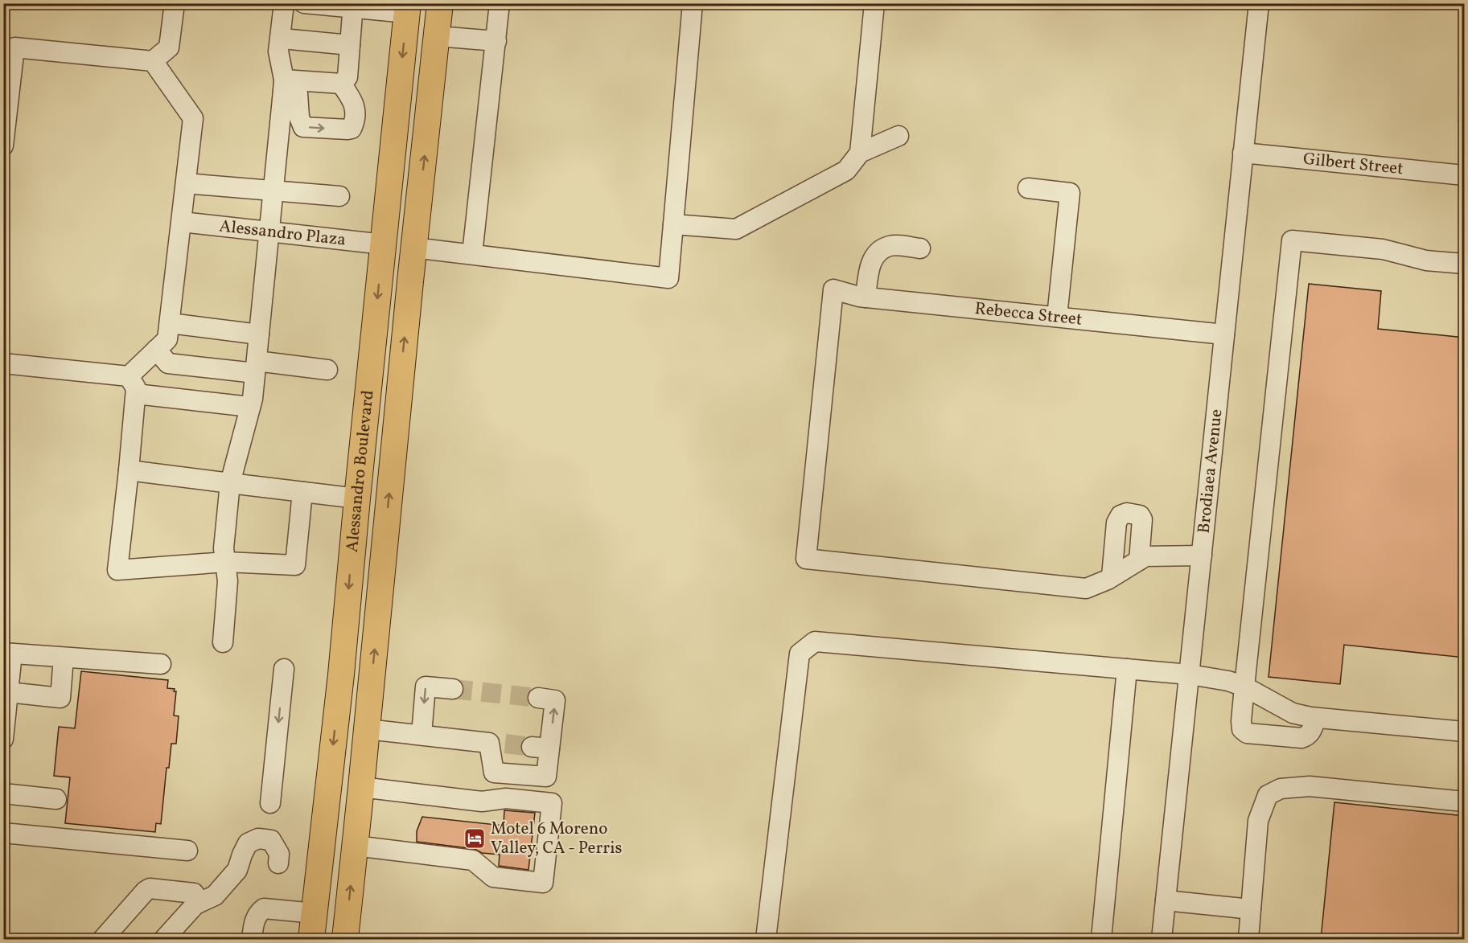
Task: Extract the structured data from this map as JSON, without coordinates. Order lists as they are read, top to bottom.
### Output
{
  "streets": {
    "main road": ["Alessandro Boulevard"],
    "street": [
      "Gilbert Street",
      "Alessandro Plaza",
      "Rebecca Street",
      "Brodiaea Avenue"
    ]
  },
  "crossings": [
    ["Gilbert Street", "Brodiaea Avenue"],
    ["Alessandro Plaza", "Alessandro Boulevard"],
    ["Rebecca Street", "Brodiaea Avenue"]
  ],
  "places": {
    "hotel": ["Motel 6 Moreno Valley, CA - Perris"]
  }
}
